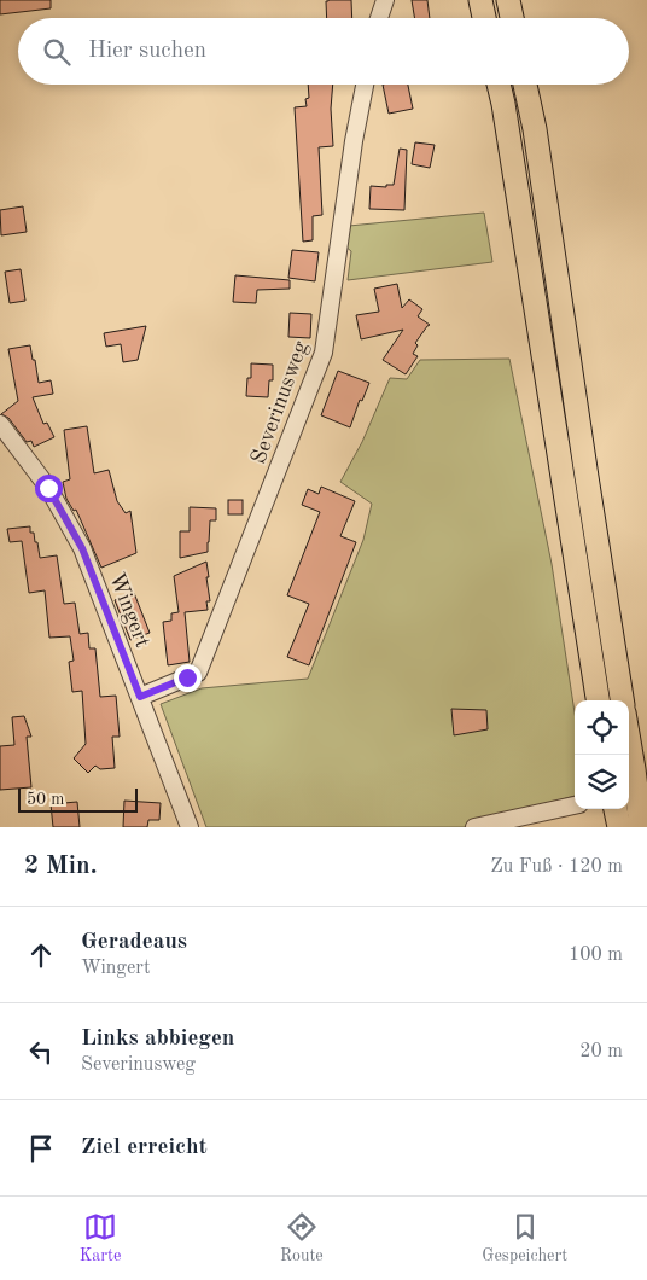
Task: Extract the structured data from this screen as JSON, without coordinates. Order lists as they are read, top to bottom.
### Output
{
  "streets": {
    "street": ["Severinusweg", "Wingert"]
  },
  "crossings": [
    ["Severinusweg", "Wingert"]
  ],
  "scale_bar": "50 m",
  "page": {
    "search": "Hier suchen",
    "scale": "50 m",
    "heading": ["2 Min.", "Zu Fuß · 120 m"],
    "list": [
      ["Geradeaus", "Wingert", "100 m"],
      ["Links abbiegen", "Severinusweg", "20 m"],
      "Ziel erreicht"
    ],
    "nav": ["Karte", "Route", "Gespeichert"]
  }
}
